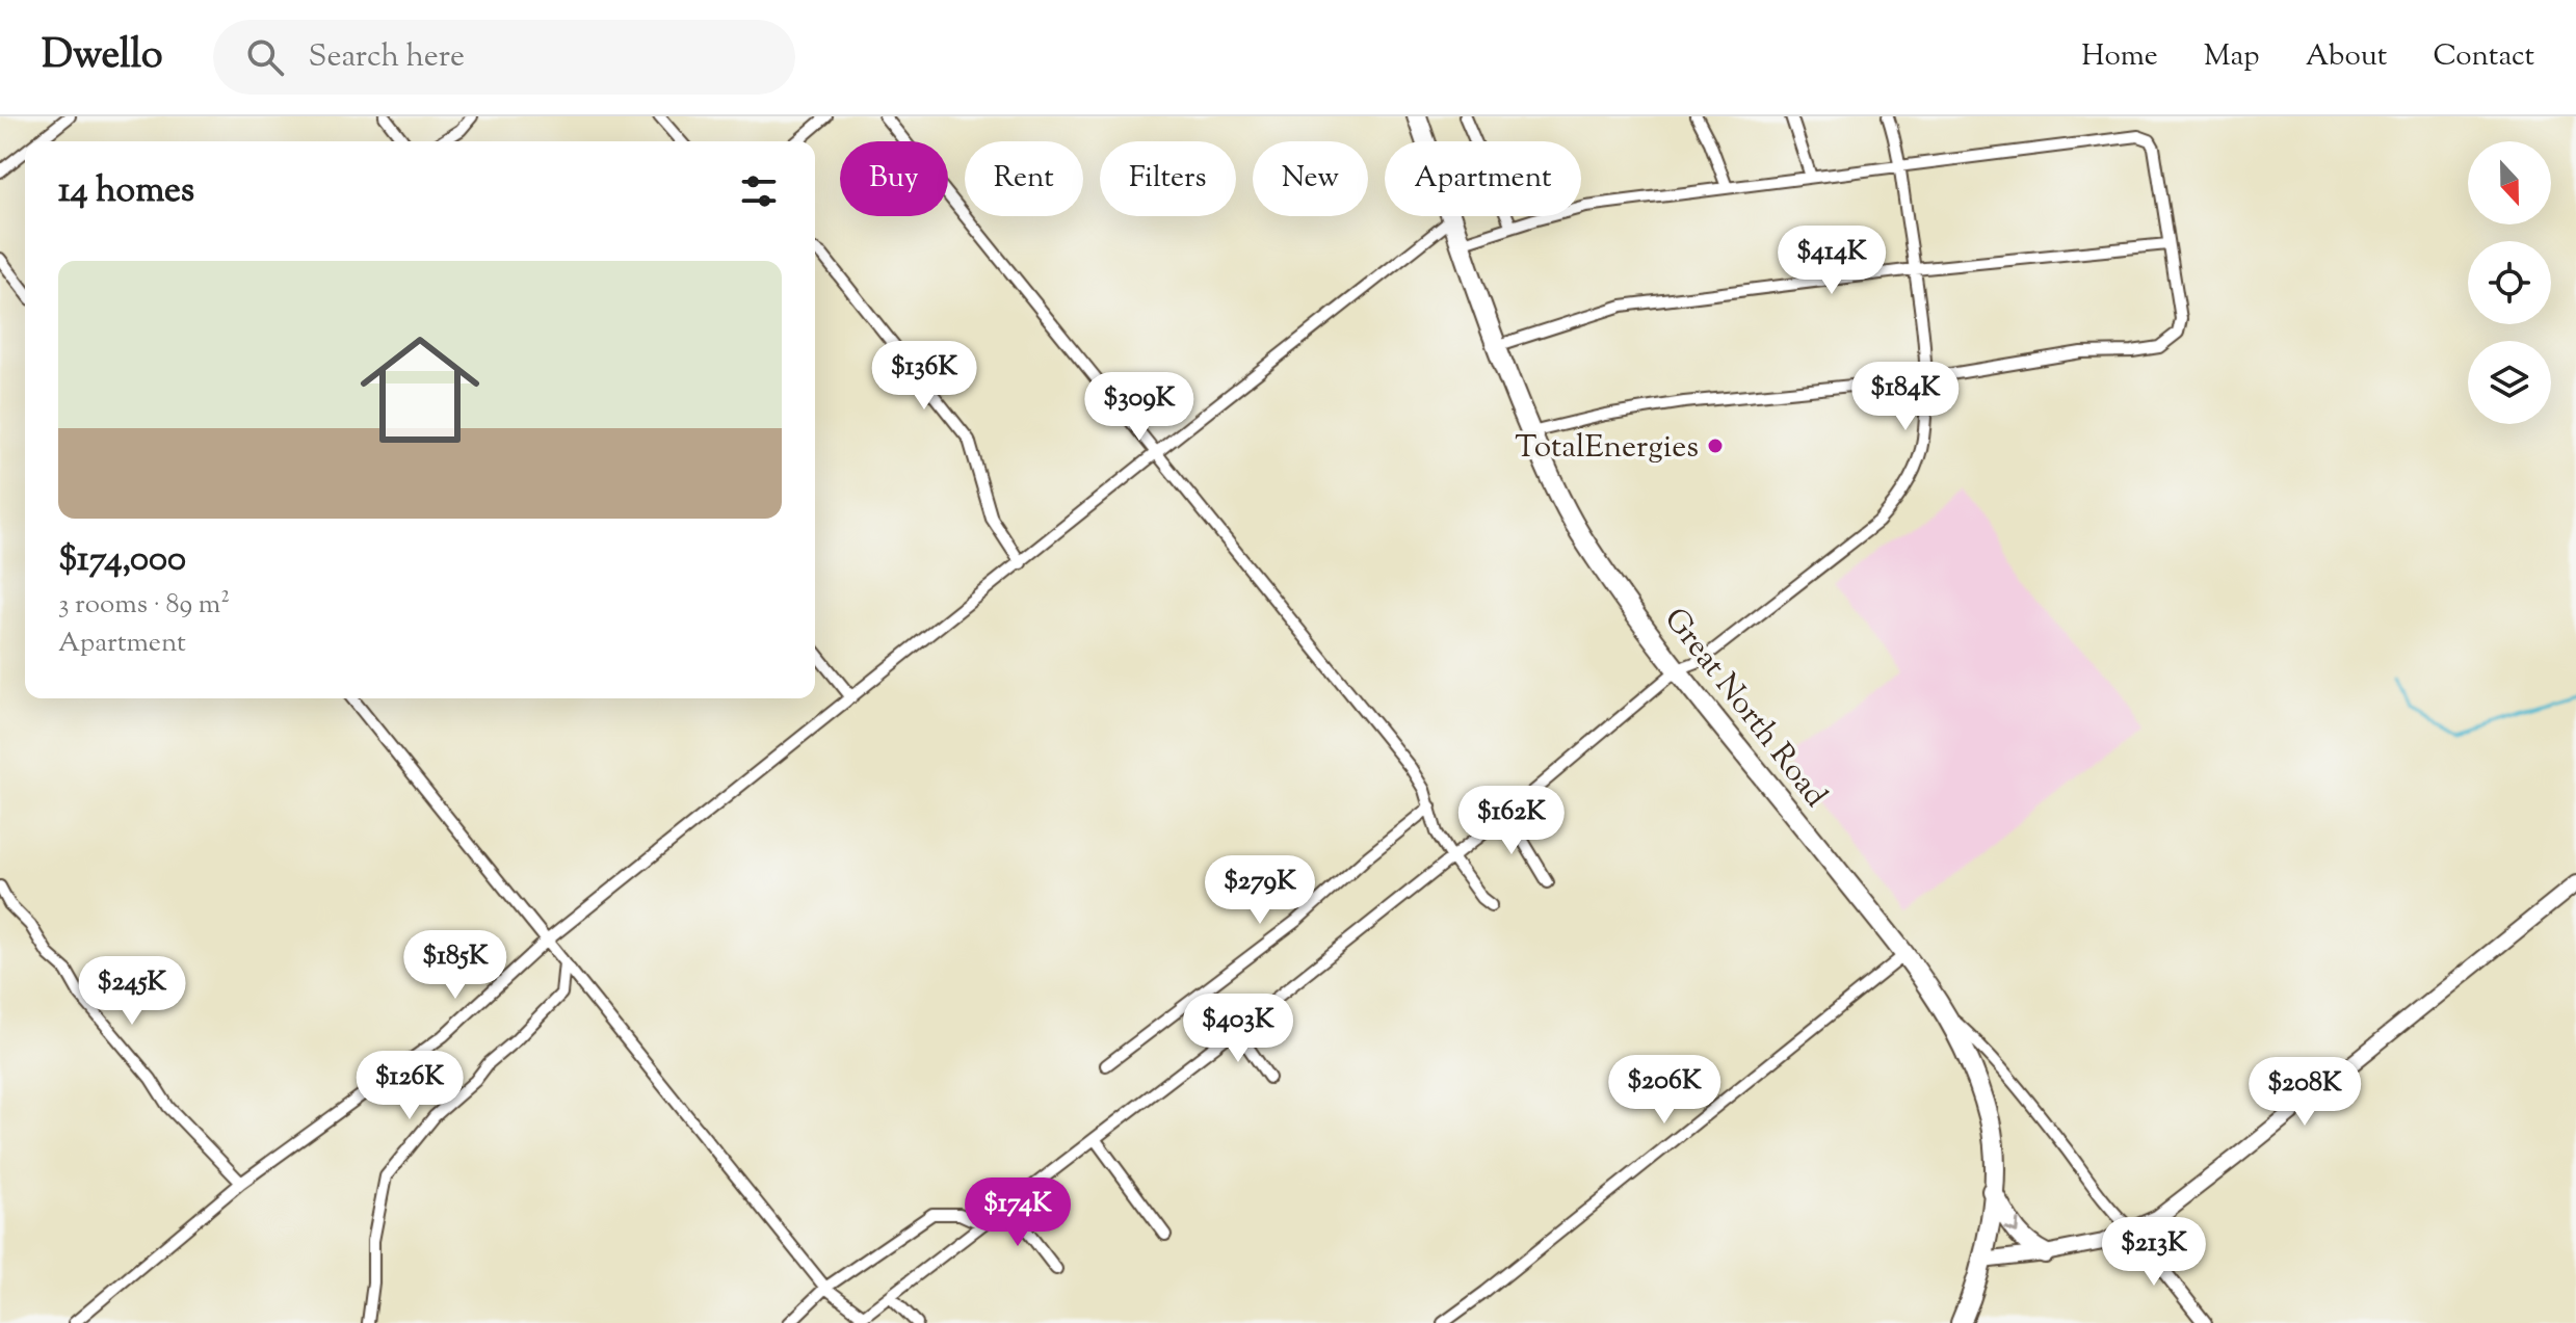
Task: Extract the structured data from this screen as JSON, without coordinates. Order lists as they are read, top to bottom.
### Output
{
  "streets": {
    "highway": ["Great North Road"]
  },
  "places": ["TotalEnergies"],
  "north": "bottom",
  "page": {
    "header": "Dwello",
    "search": "Search here",
    "nav": [
      "Home",
      "Map",
      "About",
      "Contact"
    ],
    "chip": [
      "Buy",
      "Rent",
      "Filters",
      "New",
      "Apartment"
    ],
    "heading": "14 homes",
    "price": [
      "$414K",
      "$136K",
      "$184K",
      "$309K",
      "$162K",
      "$279K",
      "$185K",
      "$245K",
      "$403K",
      "$126K",
      "$206K",
      "$208K",
      "$174K",
      "$213K"
    ],
    "list": [
      {
        "name": "$174,000",
        "note": "3 rooms · 89 m² · Apartment"
      }
    ]
  }
}
